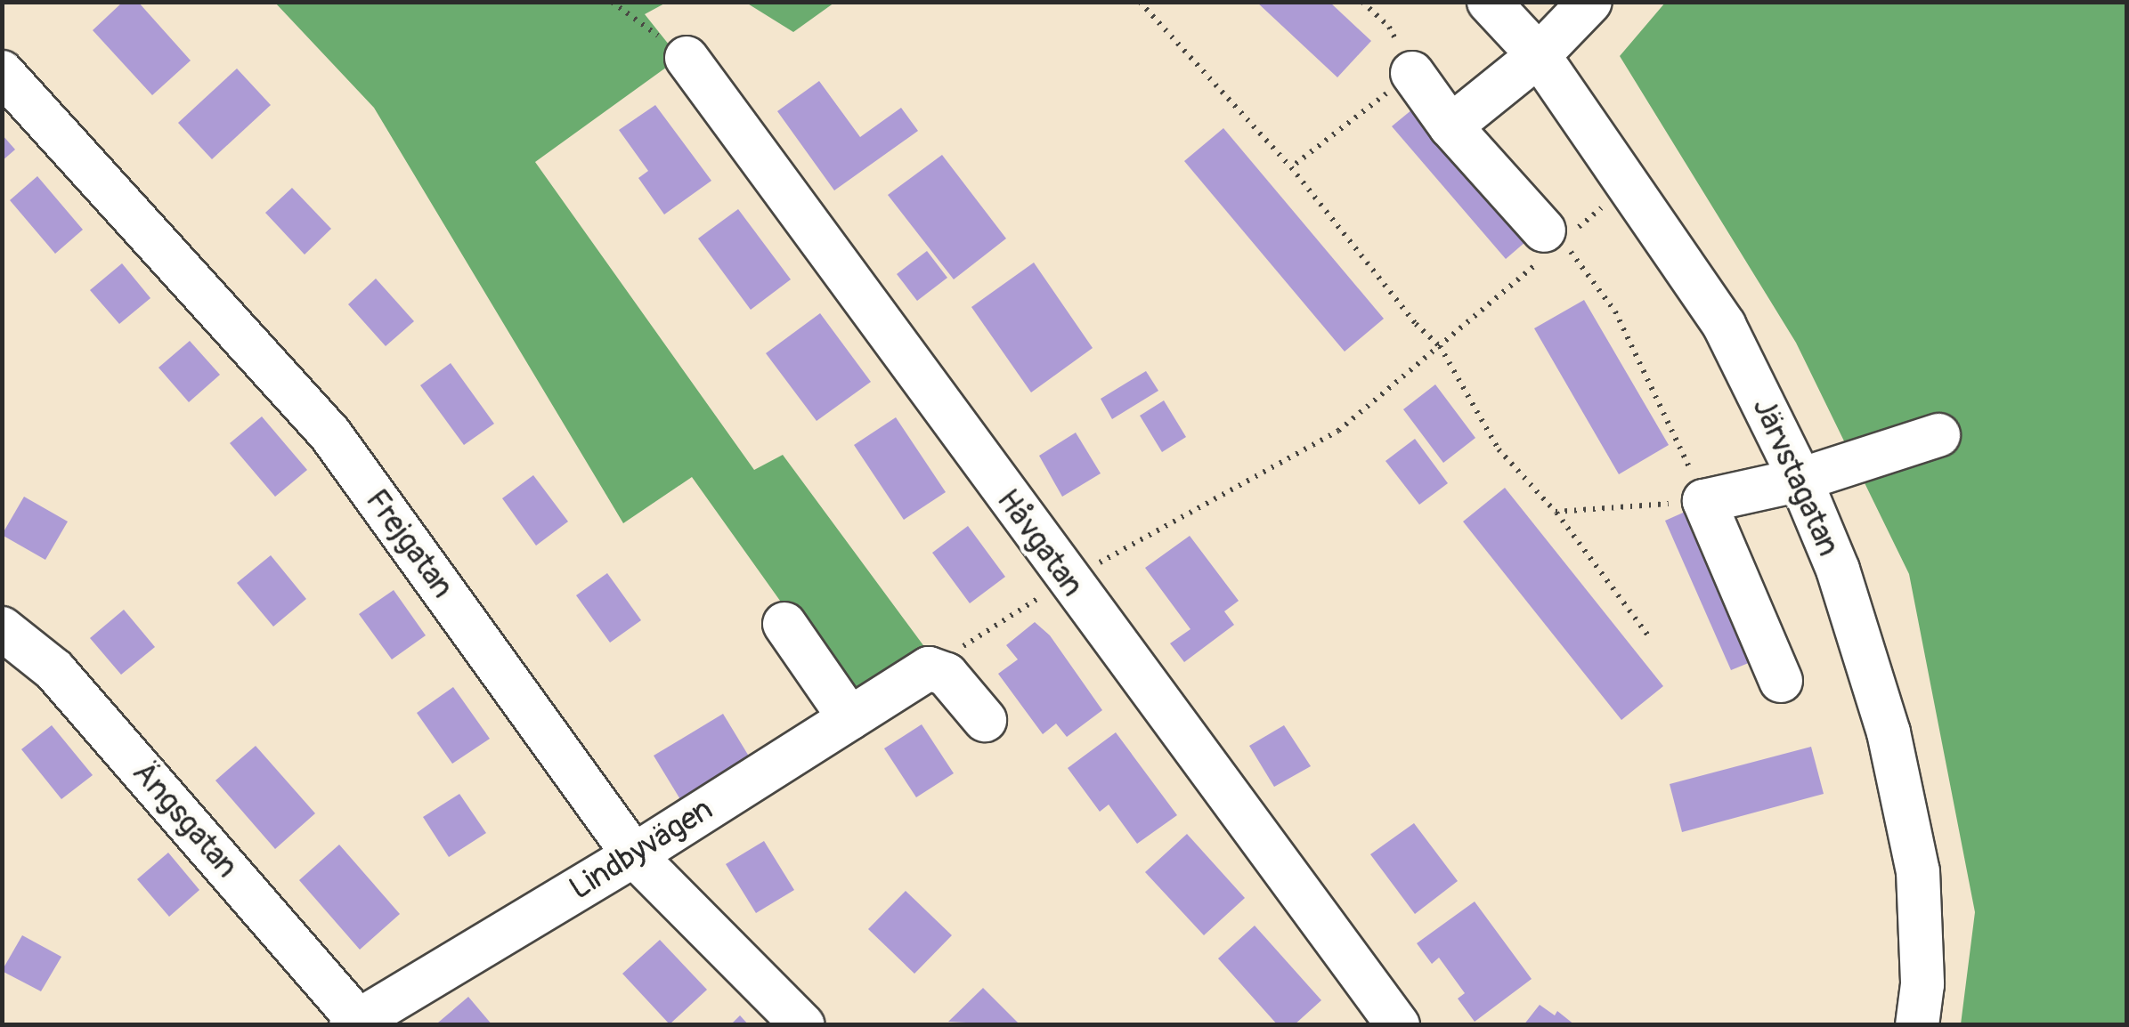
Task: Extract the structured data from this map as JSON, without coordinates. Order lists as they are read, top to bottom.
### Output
{
  "streets": {
    "street": [
      "Järvstagatan",
      "Håvgatan",
      "Frejgatan",
      "Ängsgatan",
      "Lindbyvägen"
    ]
  },
  "crossings": [
    ["Frejgatan", "Lindbyvägen"],
    ["Ängsgatan", "Lindbyvägen"]
  ]
}
